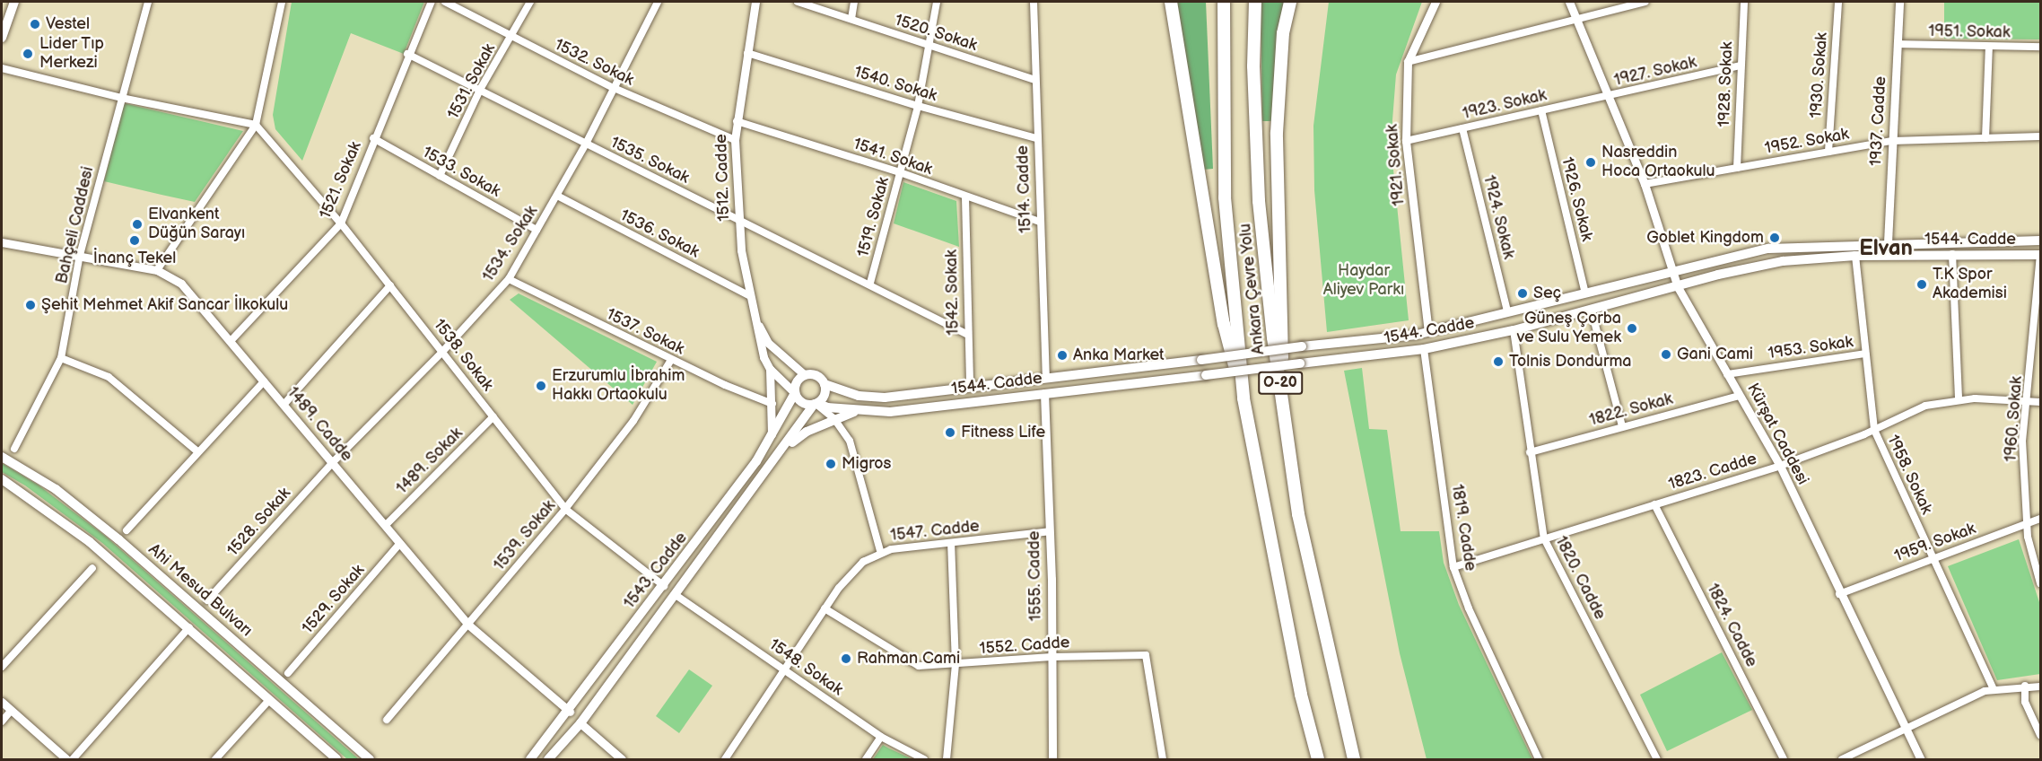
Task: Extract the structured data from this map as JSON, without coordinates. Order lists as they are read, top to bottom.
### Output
{
  "streets": {
    "highway": ["Ankara Çevre Yolu", "O-20"],
    "main road": ["1544. Cadde", "1543. Cadde", "Ahi Mesud Bulvarı"],
    "street": [
      "1951. Sokak",
      "1520. Sokak",
      "1532. Sokak",
      "1927. Sokak",
      "1930. Sokak",
      "1531. Sokak",
      "1540. Sokak",
      "1928. Sokak",
      "1923. Sokak",
      "1937. Cadde",
      "1952. Sokak",
      "1541. Sokak",
      "1535. Sokak",
      "1921. Sokak",
      "1533. Sokak",
      "1512. Cadde",
      "1521. Sokak",
      "1514. Cadde",
      "1926. Sokak",
      "1519. Sokak",
      "1924. Sokak",
      "Bahçeli Caddesi",
      "1536. Sokak",
      "1534. Sokak",
      "1542. Sokak",
      "1537. Sokak",
      "1953. Sokak",
      "1538. Sokak",
      "1822. Sokak",
      "1960. Sokak",
      "1489. Cadde",
      "Kürşat Caddesi",
      "1489. Sokak",
      "1823. Cadde",
      "1958. Sokak",
      "1528. Sokak",
      "1819. Cadde",
      "1547. Cadde",
      "1539. Sokak",
      "1959. Sokak",
      "1555. Cadde",
      "1820. Cadde",
      "1529. Sokak",
      "1824. Cadde",
      "1552. Cadde",
      "1548. Sokak"
    ]
  },
  "crossings": [
    ["1951. Sokak", "1937. Cadde"],
    ["1520. Sokak", "1514. Cadde"],
    ["1520. Sokak", "1519. Sokak"],
    ["1532. Sokak", "1531. Sokak"],
    ["1532. Sokak", "1512. Cadde"],
    ["1532. Sokak", "1534. Sokak"],
    ["1927. Sokak", "1928. Sokak"],
    ["1927. Sokak", "1923. Sokak"],
    ["1927. Sokak", "Kürşat Caddesi"],
    ["1930. Sokak", "1952. Sokak"],
    ["1531. Sokak", "1535. Sokak"],
    ["1531. Sokak", "1533. Sokak"],
    ["1540. Sokak", "1512. Cadde"],
    ["1540. Sokak", "1514. Cadde"],
    ["1540. Sokak", "1519. Sokak"],
    ["1928. Sokak", "1952. Sokak"],
    ["1923. Sokak", "1921. Sokak"],
    ["1923. Sokak", "1926. Sokak"],
    ["1923. Sokak", "1924. Sokak"],
    ["1923. Sokak", "Kürşat Caddesi"],
    ["1937. Cadde", "1952. Sokak"],
    ["1937. Cadde", "1544. Cadde"],
    ["1952. Sokak", "Kürşat Caddesi"],
    ["1541. Sokak", "1512. Cadde"],
    ["1541. Sokak", "1514. Cadde"],
    ["1541. Sokak", "1519. Sokak"],
    ["1541. Sokak", "1542. Sokak"],
    ["1535. Sokak", "1512. Cadde"],
    ["1535. Sokak", "1521. Sokak"],
    ["1535. Sokak", "1519. Sokak"],
    ["1535. Sokak", "1534. Sokak"],
    ["1535. Sokak", "1542. Sokak"],
    ["1921. Sokak", "1544. Cadde"],
    ["1533. Sokak", "1521. Sokak"],
    ["1533. Sokak", "1534. Sokak"],
    ["1512. Cadde", "1536. Sokak"],
    ["1512. Cadde", "1544. Cadde"],
    ["1512. Cadde", "1537. Sokak"],
    ["1512. Cadde", "1543. Cadde"],
    ["1521. Sokak", "1538. Sokak"],
    ["1521. Sokak", "1489. Cadde"],
    ["1514. Cadde", "1544. Cadde"],
    ["1926. Sokak", "1544. Cadde"],
    ["1924. Sokak", "1544. Cadde"],
    ["Bahçeli Caddesi", "1489. Cadde"],
    ["1536. Sokak", "1534. Sokak"],
    ["1544. Cadde", "1542. Sokak"],
    ["1544. Cadde", "1960. Sokak"],
    ["1544. Cadde", "Kürşat Caddesi"],
    ["1544. Cadde", "1958. Sokak"],
    ["1544. Cadde", "1819. Cadde"],
    ["1544. Cadde", "1543. Cadde"],
    ["1544. Cadde", "1555. Cadde"],
    ["1544. Cadde", "1820. Cadde"],
    ["1534. Sokak", "1537. Sokak"],
    ["1534. Sokak", "1538. Sokak"],
    ["1534. Sokak", "1489. Cadde"],
    ["1534. Sokak", "1528. Sokak"],
    ["1537. Sokak", "1539. Sokak"],
    ["1953. Sokak", "Kürşat Caddesi"],
    ["1953. Sokak", "1958. Sokak"],
    ["1538. Sokak", "1489. Sokak"],
    ["1538. Sokak", "1539. Sokak"],
    ["1538. Sokak", "1543. Cadde"],
    ["1822. Sokak", "Kürşat Caddesi"],
    ["1822. Sokak", "1820. Cadde"],
    ["1960. Sokak", "1823. Cadde"],
    ["1960. Sokak", "1959. Sokak"],
    ["1489. Cadde", "1489. Sokak"],
    ["1489. Cadde", "1528. Sokak"],
    ["1489. Cadde", "1539. Sokak"],
    ["1489. Cadde", "1543. Cadde"],
    ["1489. Cadde", "1529. Sokak"],
    ["Kürşat Caddesi", "1823. Cadde"],
    ["Kürşat Caddesi", "1959. Sokak"],
    ["1823. Cadde", "1958. Sokak"],
    ["1823. Cadde", "1819. Cadde"],
    ["1823. Cadde", "1820. Cadde"],
    ["1823. Cadde", "1824. Cadde"],
    ["1958. Sokak", "1959. Sokak"],
    ["1547. Cadde", "1555. Cadde"],
    ["1547. Cadde", "1552. Cadde"],
    ["1547. Cadde", "1548. Sokak"],
    ["1543. Cadde", "1548. Sokak"],
    ["1555. Cadde", "1552. Cadde"]
  ],
  "districts": ["Elvan"],
  "parks": ["Haydar Aliyev Parkı"],
  "places": [
    "Vestel",
    "Lider Tıp Merkezi",
    "Nasreddin Hoca Ortaokulu",
    "Elvankent Düğün Sarayı",
    "Goblet Kingdom",
    "İnanç Tekel",
    "T.K Spor Akademisi",
    "Seç",
    "Şehit Mehmet Akif Sancar İlkokulu",
    "Güneş Çorba ve Sulu Yemek",
    "Gani Cami",
    "Anka Market",
    "Tolnis Dondurma",
    "Erzurumlu İbrahim Hakkı Ortaokulu",
    "Fitness Life",
    "Migros",
    "Rahman Cami"
  ]
}
